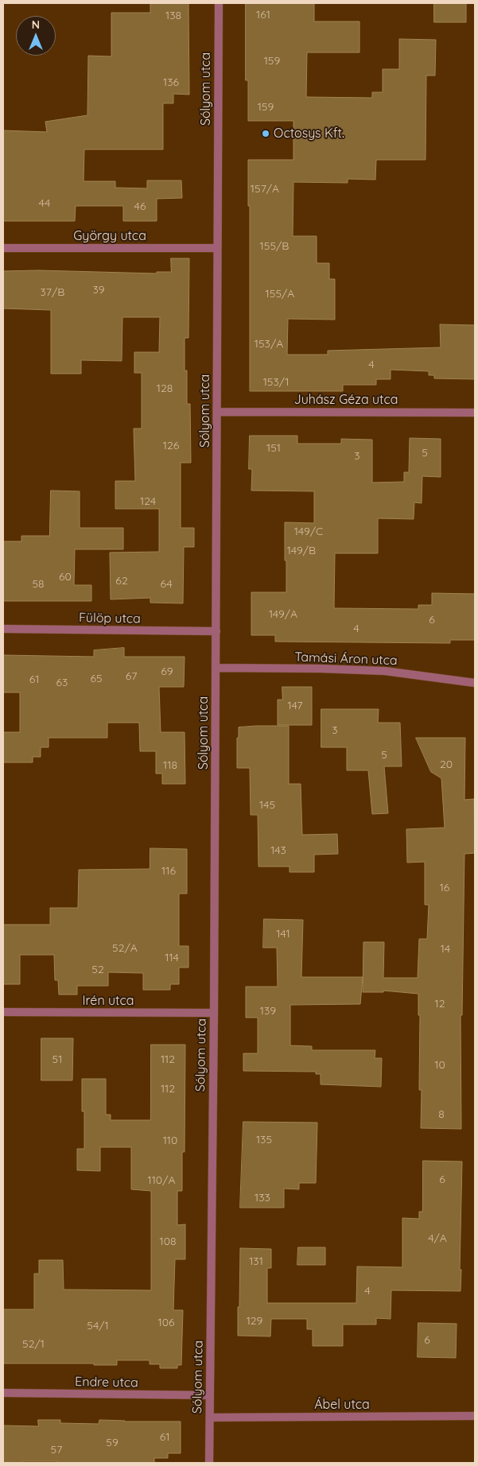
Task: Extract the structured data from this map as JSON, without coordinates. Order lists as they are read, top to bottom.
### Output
{
  "streets": {
    "street": [
      "Sólyom utca",
      "György utca",
      "Juhász Géza utca",
      "Fülöp utca",
      "Tamási Áron utca",
      "Irén utca",
      "Endre utca",
      "Ábel utca"
    ]
  },
  "crossings": [
    ["Sólyom utca", "György utca"],
    ["Sólyom utca", "Juhász Géza utca"],
    ["Sólyom utca", "Fülöp utca"],
    ["Sólyom utca", "Tamási Áron utca"],
    ["Sólyom utca", "Irén utca"],
    ["Sólyom utca", "Endre utca"],
    ["Sólyom utca", "Ábel utca"]
  ],
  "places": ["Octosys Kft."],
  "house_numbers": [
    "161",
    "138",
    "159",
    "136",
    "159",
    "157/A",
    "44",
    "46",
    "155/B",
    "39",
    "37/B",
    "155/A",
    "153/A",
    "4",
    "153/1",
    "128",
    "126",
    "151",
    "5",
    "3",
    "124",
    "149/C",
    "149/B",
    "60",
    "62",
    "58",
    "64",
    "149/A",
    "6",
    "4",
    "69",
    "67",
    "65",
    "61",
    "63",
    "147",
    "3",
    "5",
    "20",
    "118",
    "145",
    "143",
    "116",
    "16",
    "141",
    "52/A",
    "14",
    "114",
    "52",
    "12",
    "139",
    "51",
    "112",
    "10",
    "112",
    "8",
    "135",
    "110",
    "6",
    "110/A",
    "133",
    "4/A",
    "108",
    "131",
    "4",
    "129",
    "106",
    "54/1",
    "6",
    "52/1",
    "61",
    "59",
    "57"
  ],
  "north": "top"
}
